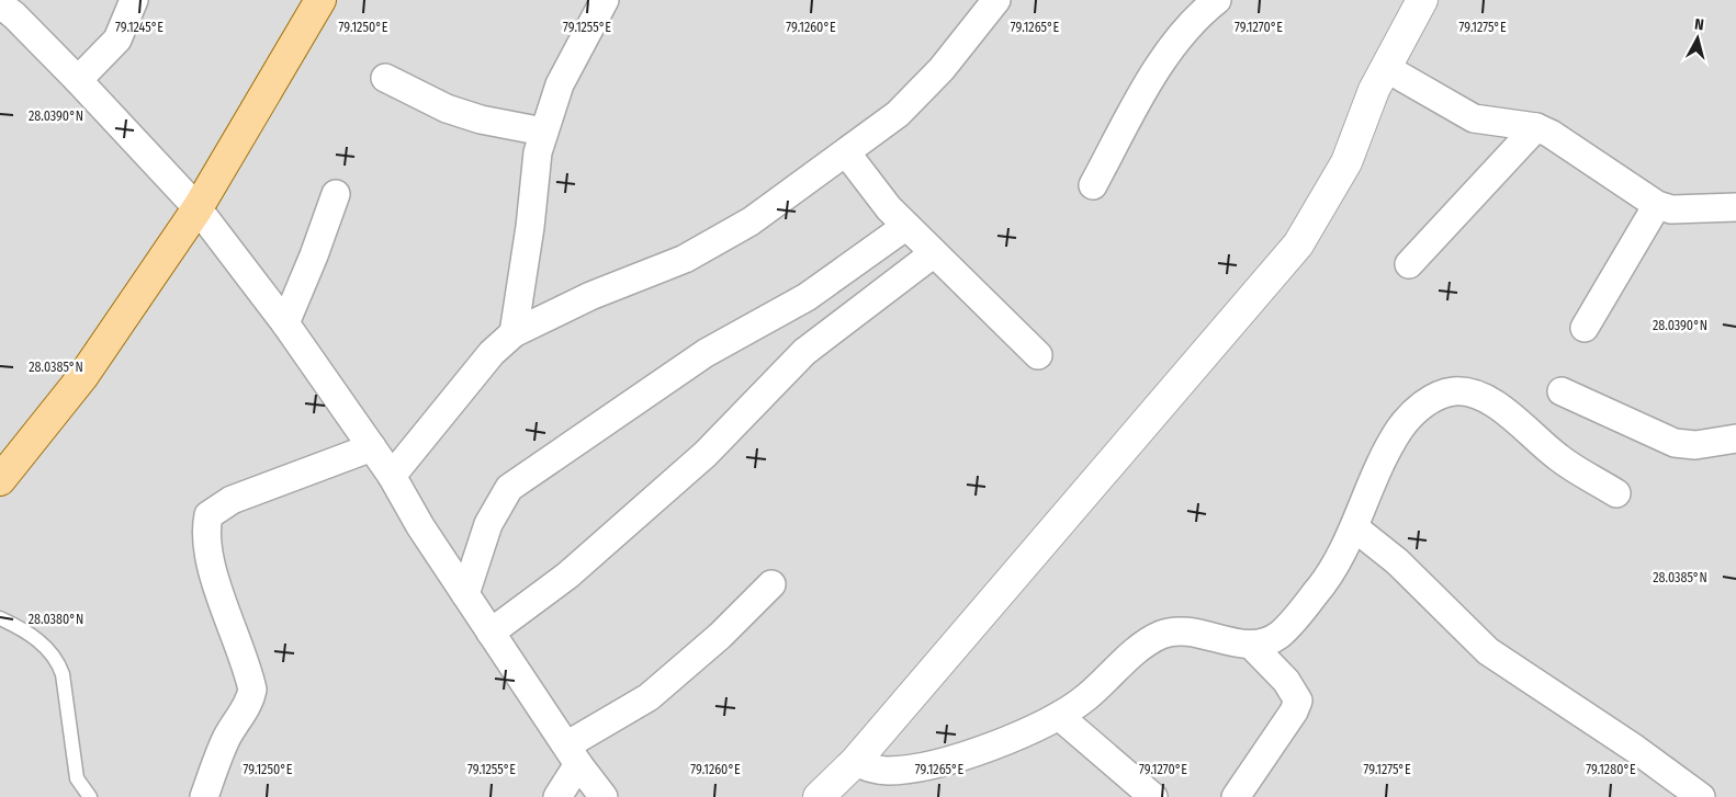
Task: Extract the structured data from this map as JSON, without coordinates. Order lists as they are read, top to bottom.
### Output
{
  "north": "top",
  "coordinates": [
    "79.1245°E",
    "79.1250°E",
    "79.1255°E",
    "79.1260°E",
    "79.1265°E",
    "79.1270°E",
    "79.1275°E",
    "28.0390°N",
    "28.0385°N",
    "28.0380°N",
    "79.1280°E"
  ]
}
